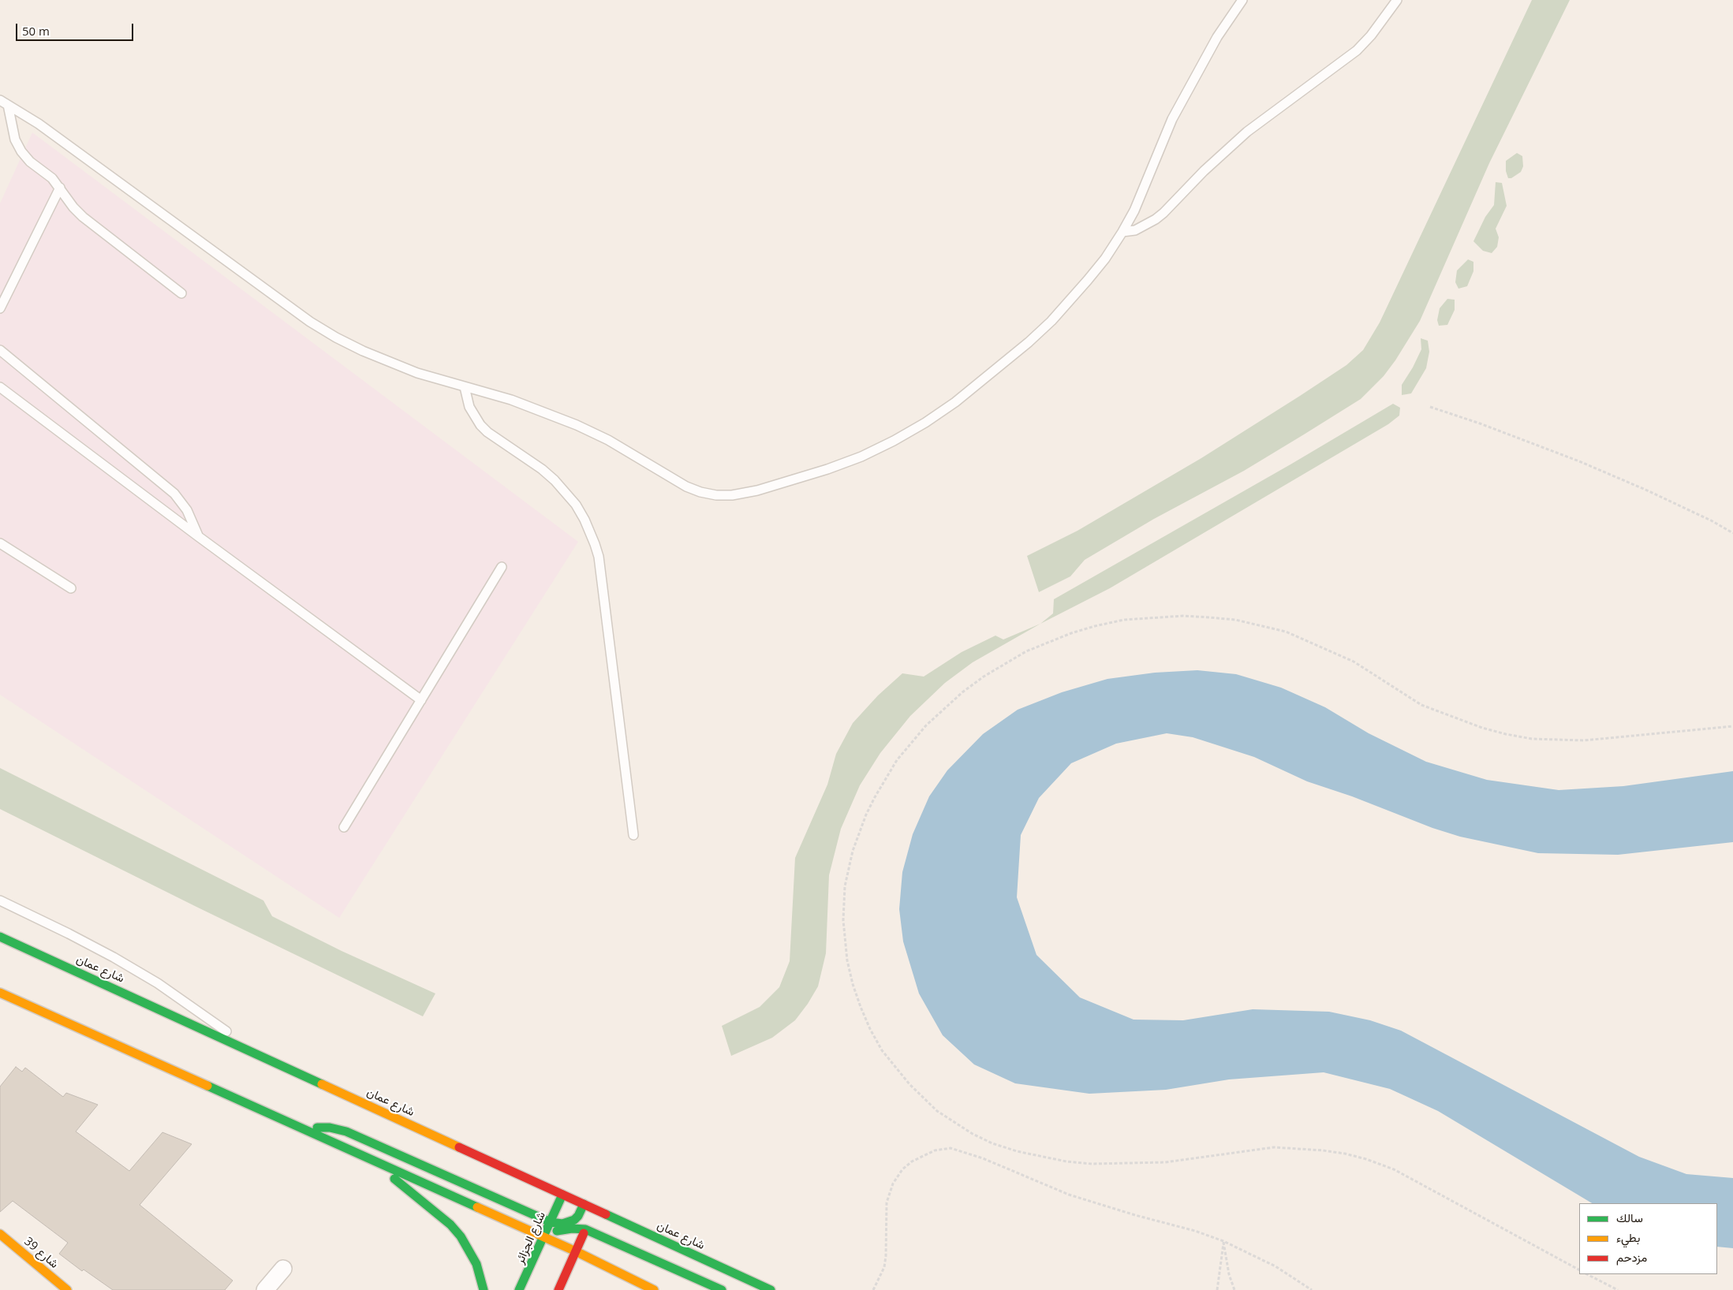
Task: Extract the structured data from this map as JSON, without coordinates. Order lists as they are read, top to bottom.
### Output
{
  "streets": {
    "main road": ["شارع عمان", "شارع الجزائر", "شارع 39"]
  },
  "crossings": [
    ["شارع عمان", "شارع الجزائر"]
  ],
  "legend": ["سالك", "بطيء", "مزدحم"],
  "scale_bar": "50 m"
}
